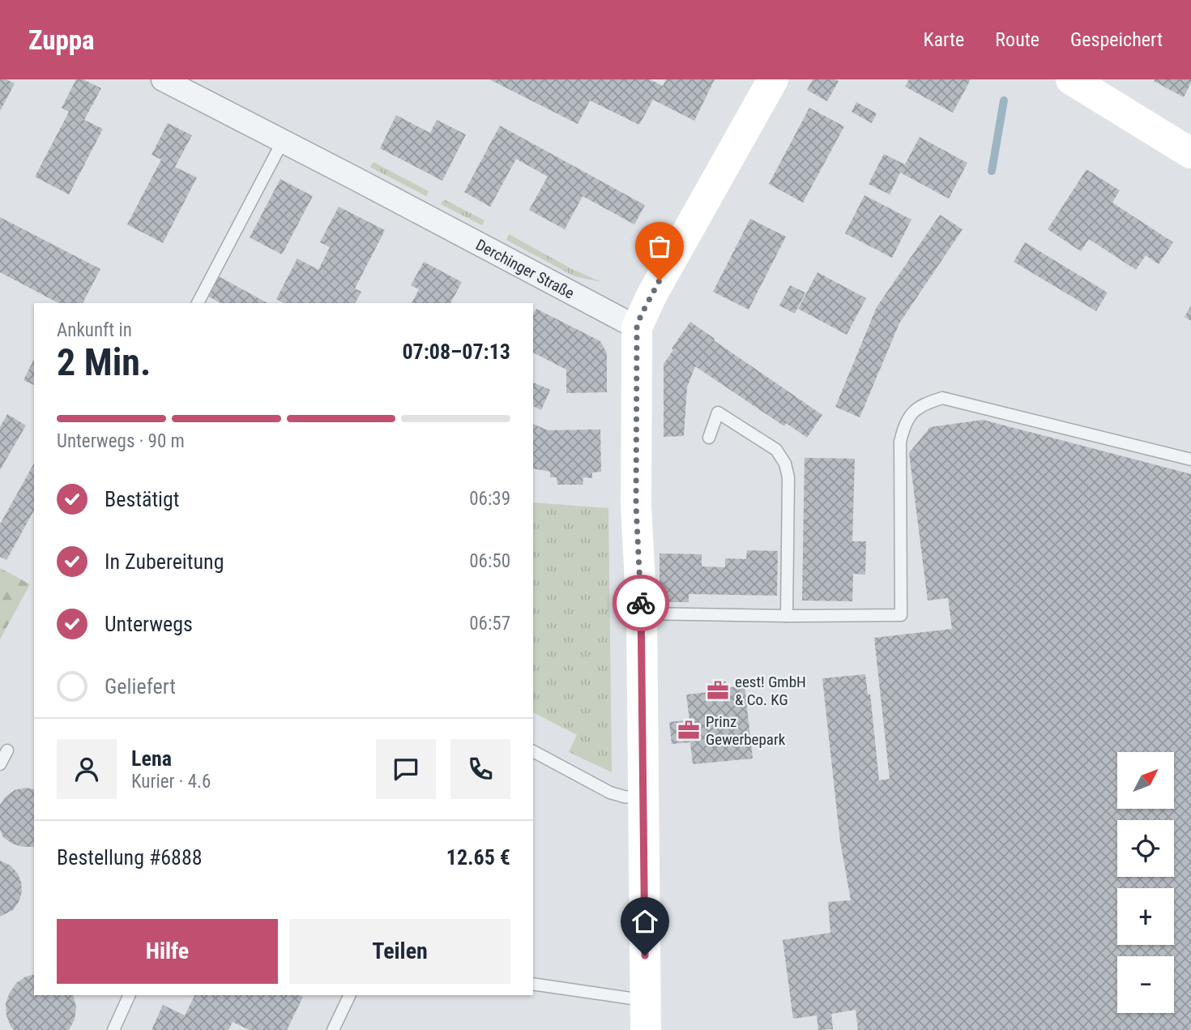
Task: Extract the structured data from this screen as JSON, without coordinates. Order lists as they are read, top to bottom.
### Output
{
  "streets": {
    "street": ["Derchinger Straße"]
  },
  "places": {
    "office": ["eest! GmbH & Co. KG", "Prinz Gewerbepark"]
  },
  "north": "top right",
  "page": {
    "header": "Zuppa",
    "nav": ["Karte", "Route", "Gespeichert"],
    "heading": ["2 Min.", "Ankunft in", "07:08–07:13"],
    "panel": [
      "Lena",
      "Kurier · 4.6",
      "Bestellung #6888",
      "12.65 €"
    ],
    "bar": "Unterwegs · 90 m",
    "list": [
      ["Bestätigt", "06:39"],
      ["In Zubereitung", "06:50"],
      ["Unterwegs", "06:57"],
      "Geliefert"
    ],
    "map_buttons": ["+", "−"],
    "buttons": ["Hilfe", "Teilen"]
  }
}
